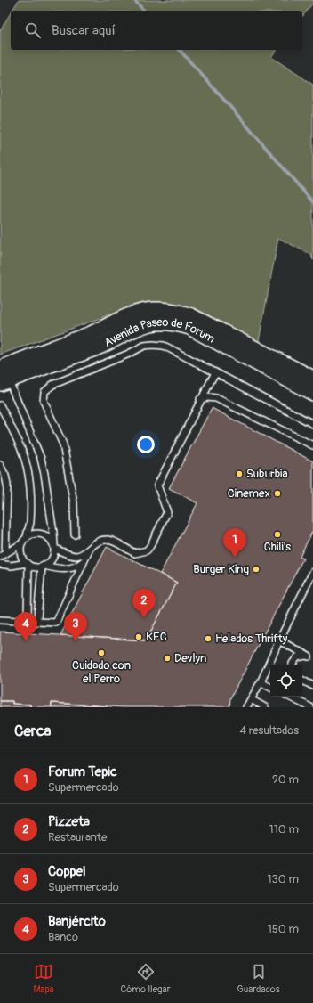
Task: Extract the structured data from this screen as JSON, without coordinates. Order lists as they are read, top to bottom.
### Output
{
  "streets": {
    "street": ["Avenida Paseo de Forum"]
  },
  "places": [
    "Suburbia",
    "Cinemex",
    "Chili's",
    "Burger King",
    "KFC",
    "Helados Thrifty",
    "Cuidado con el Perro",
    "Devlyn"
  ],
  "page": {
    "search": "Buscar aquí",
    "pins": [
      "1",
      "2",
      "3",
      "4"
    ],
    "heading": ["Cerca", "4 resultados"],
    "list": [
      {
        "mark": "1",
        "name": "Forum Tepic",
        "note": "Supermercado",
        "value": "90 m"
      },
      {
        "mark": "2",
        "name": "Pizzeta",
        "note": "Restaurante",
        "value": "110 m"
      },
      {
        "mark": "3",
        "name": "Coppel",
        "note": "Supermercado",
        "value": "130 m"
      },
      {
        "mark": "4",
        "name": "Banjército",
        "note": "Banco",
        "value": "150 m"
      }
    ],
    "nav": ["Mapa", "Cómo llegar", "Guardados"]
  }
}
